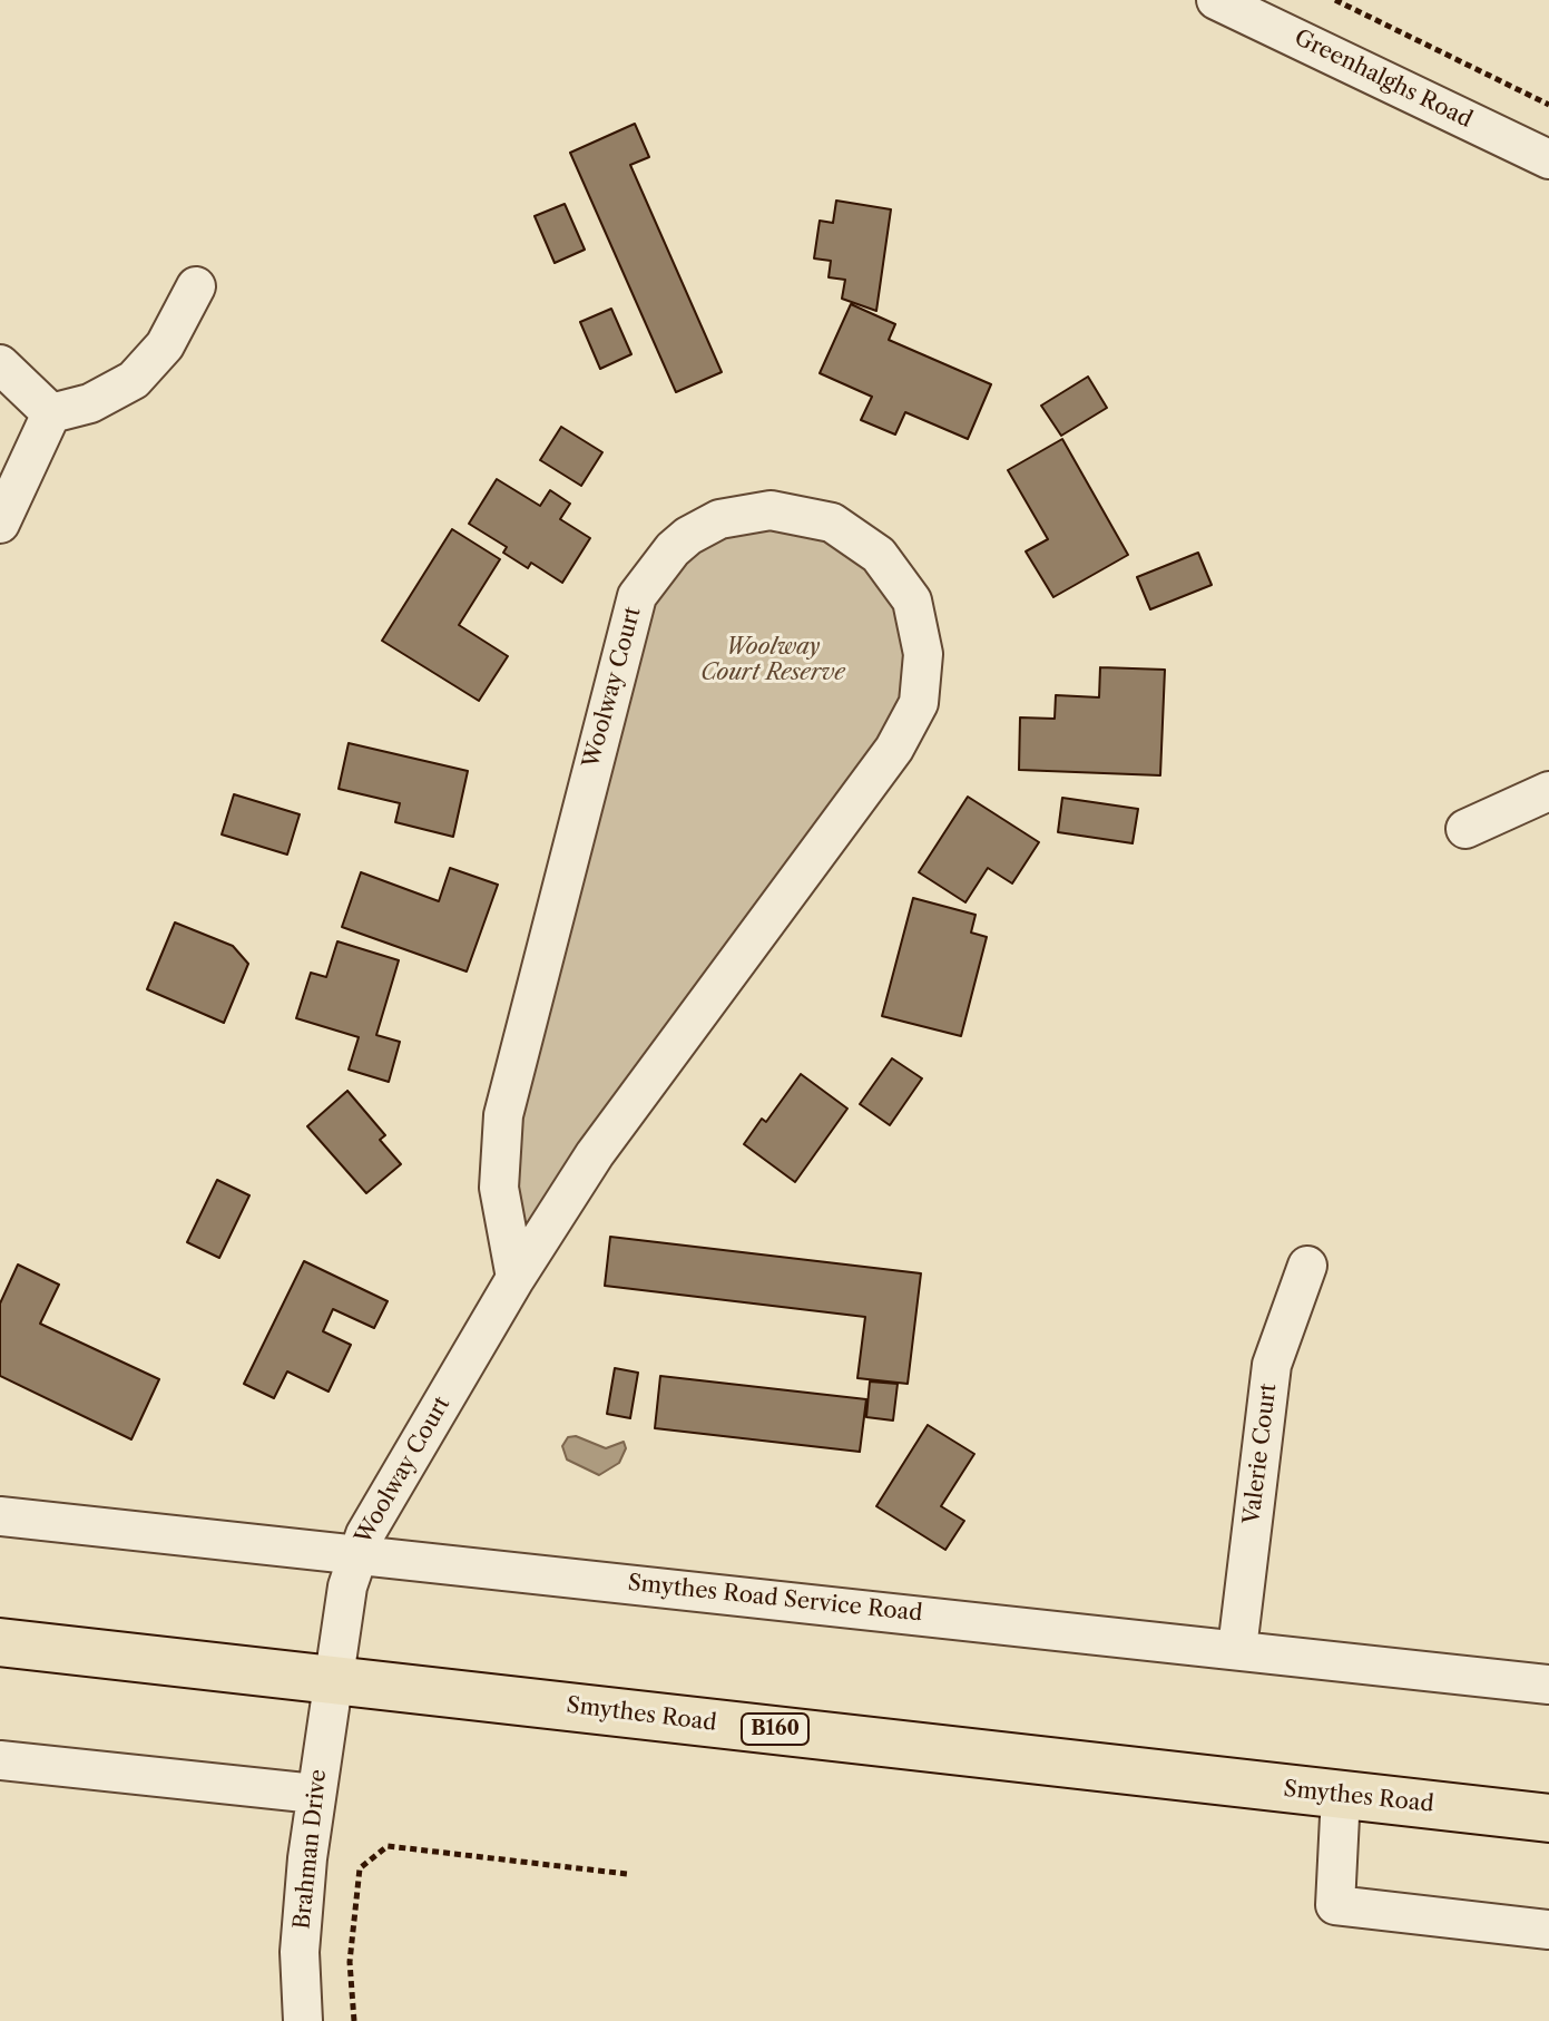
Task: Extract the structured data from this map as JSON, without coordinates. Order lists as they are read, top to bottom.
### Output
{
  "streets": {
    "main road": ["Smythes Road", "B160"],
    "street": [
      "Greenhalghs Road",
      "Woolway Court",
      "Valerie Court",
      "Smythes Road Service Road",
      "Brahman Drive"
    ]
  },
  "crossings": [
    ["Woolway Court", "Smythes Road Service Road"],
    ["Woolway Court", "Smythes Road"],
    ["Woolway Court", "Brahman Drive"],
    ["Valerie Court", "Smythes Road Service Road"],
    ["Smythes Road", "Brahman Drive"]
  ],
  "parks": ["Woolway Court Reserve"]
}
